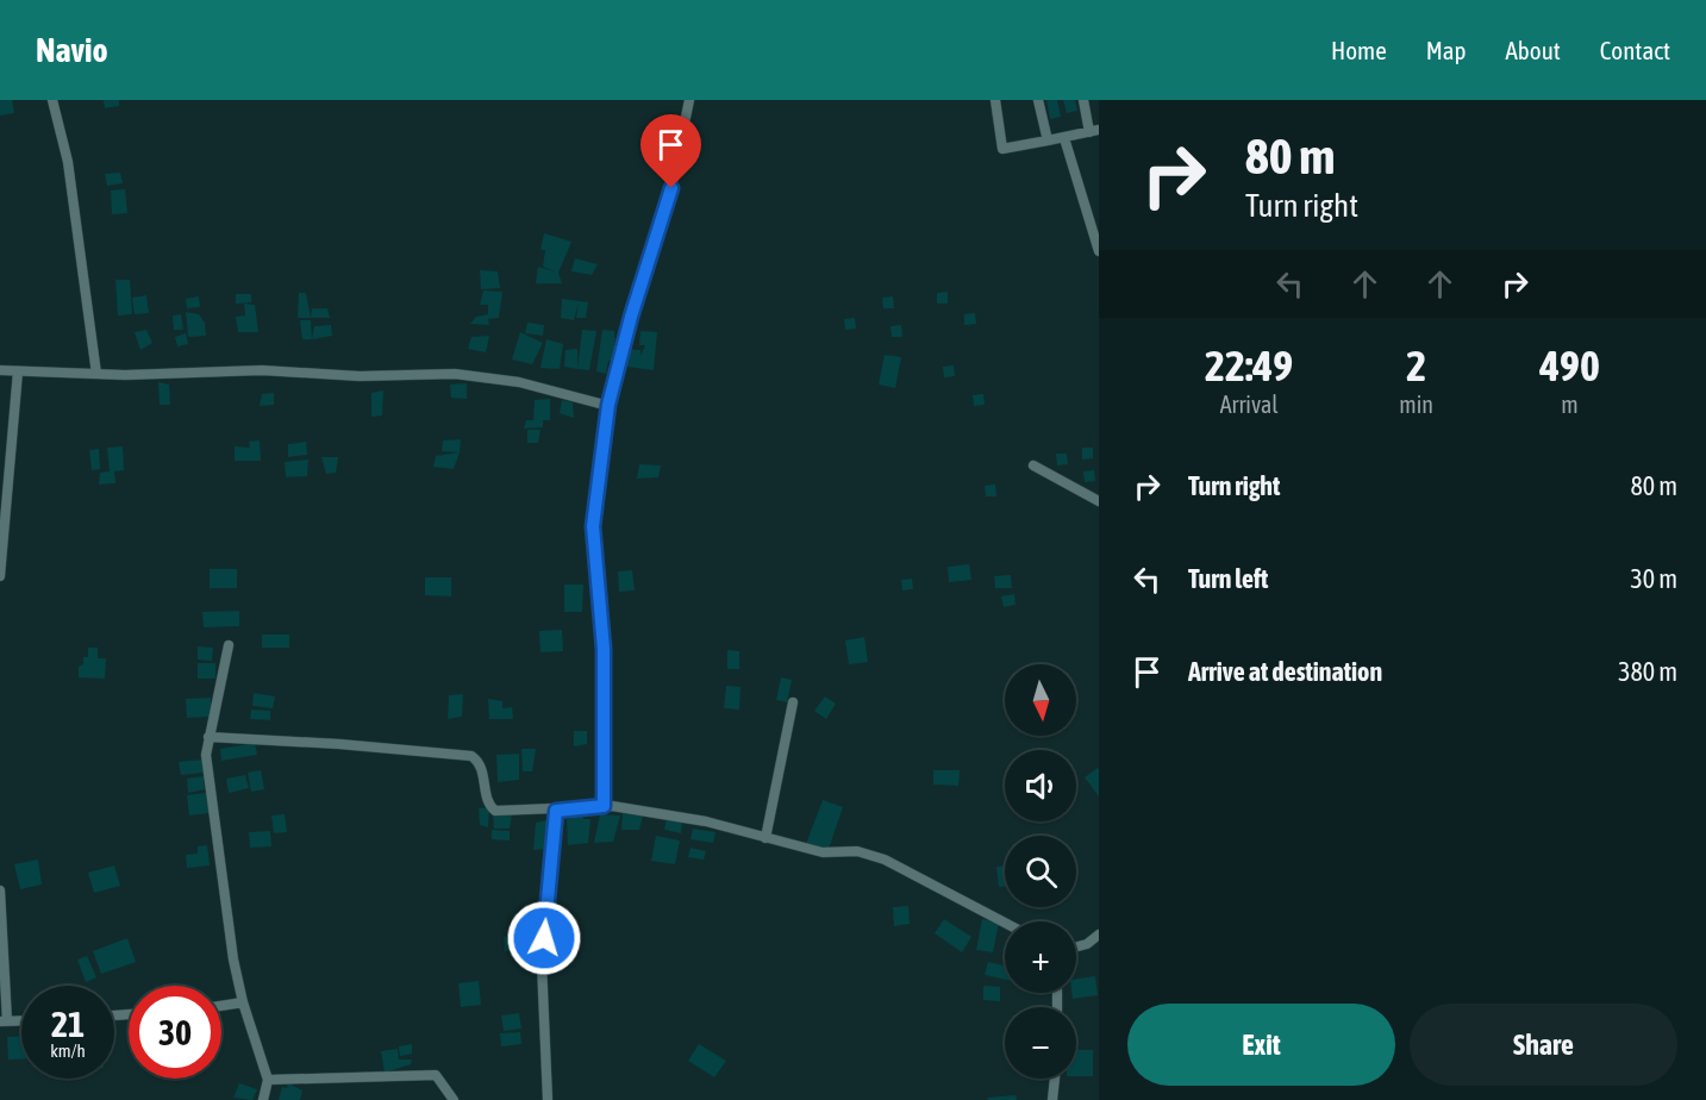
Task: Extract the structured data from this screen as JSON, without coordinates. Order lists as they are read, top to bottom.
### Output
{
  "north": "bottom",
  "page": {
    "header": "Navio",
    "nav": [
      "Home",
      "Map",
      "About",
      "Contact"
    ],
    "turn": ["80 m", "Turn right"],
    "eta": [
      "22:49",
      "Arrival",
      "2",
      "min",
      "490",
      "m"
    ],
    "list": [
      {
        "name": "Turn right",
        "value": "80 m"
      },
      {
        "name": "Turn left",
        "value": "30 m"
      },
      {
        "name": "Arrive at destination",
        "value": "380 m"
      }
    ],
    "map_buttons": ["+", "−"],
    "speed": "21 km/h",
    "limit": "30",
    "buttons": ["Exit", "Share"]
  }
}
